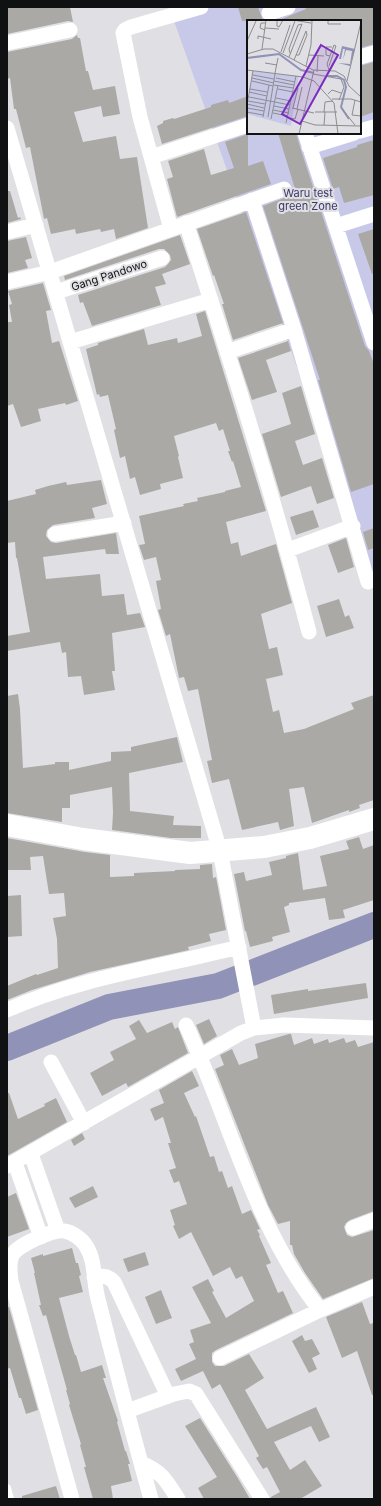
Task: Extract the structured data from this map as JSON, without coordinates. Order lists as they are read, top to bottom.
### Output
{
  "streets": {
    "street": ["Gang Pandowo"]
  },
  "parks": ["Waru test green Zone"]
}
